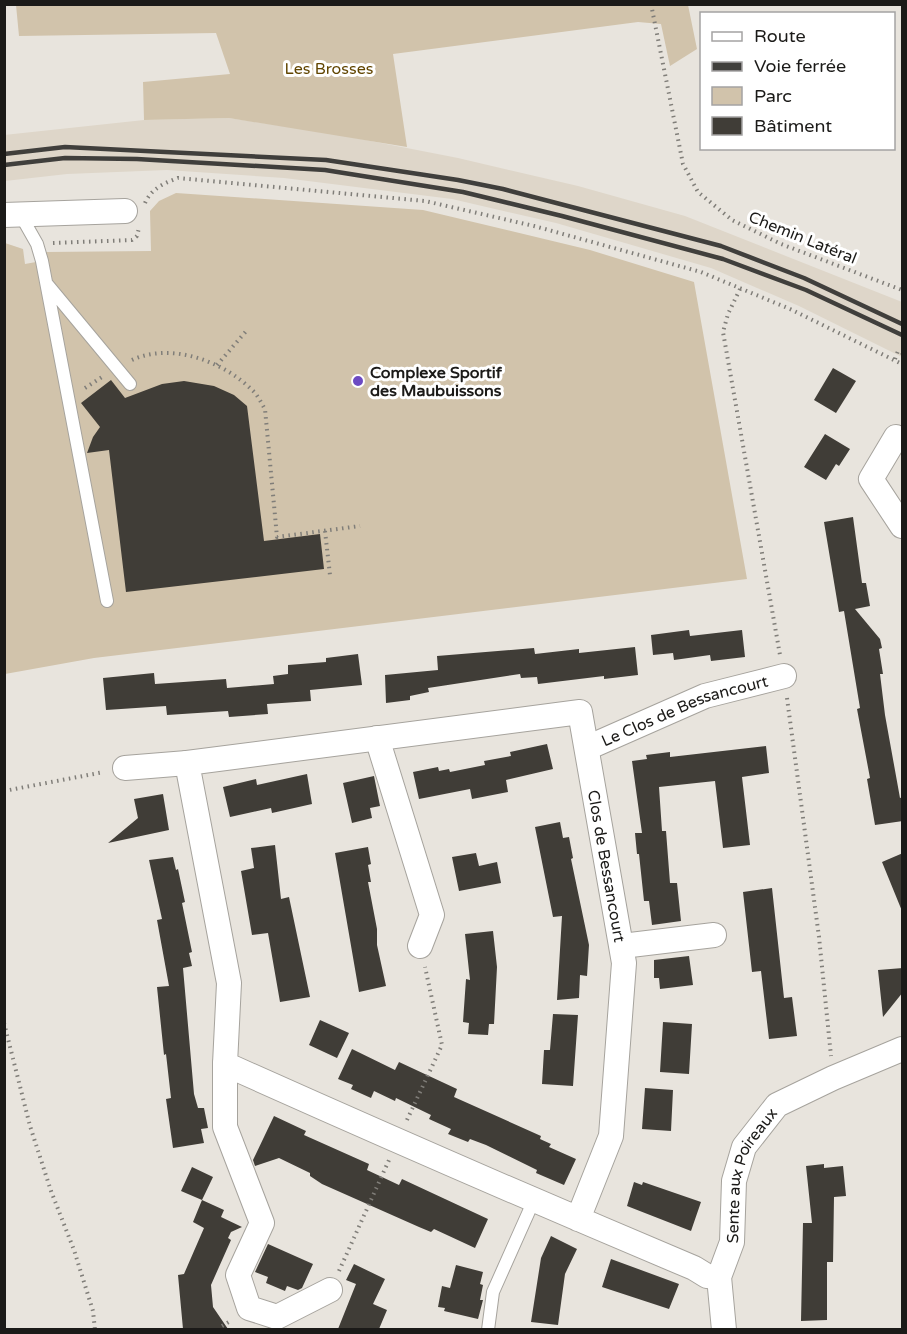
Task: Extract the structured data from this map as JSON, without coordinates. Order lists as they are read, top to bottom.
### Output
{
  "streets": {
    "street": ["Le Clos de Bessancourt", "Clos de Bessancourt", "Sente aux Poireaux"],
    "path": ["Chemin Latéral"]
  },
  "crossings": [
    ["Le Clos de Bessancourt", "Clos de Bessancourt"]
  ],
  "parks": ["Les Brosses"],
  "places": ["Complexe Sportif des Maubuissons"],
  "legend": [
    "Route",
    "Voie ferrée",
    "Parc",
    "Bâtiment"
  ]
}
